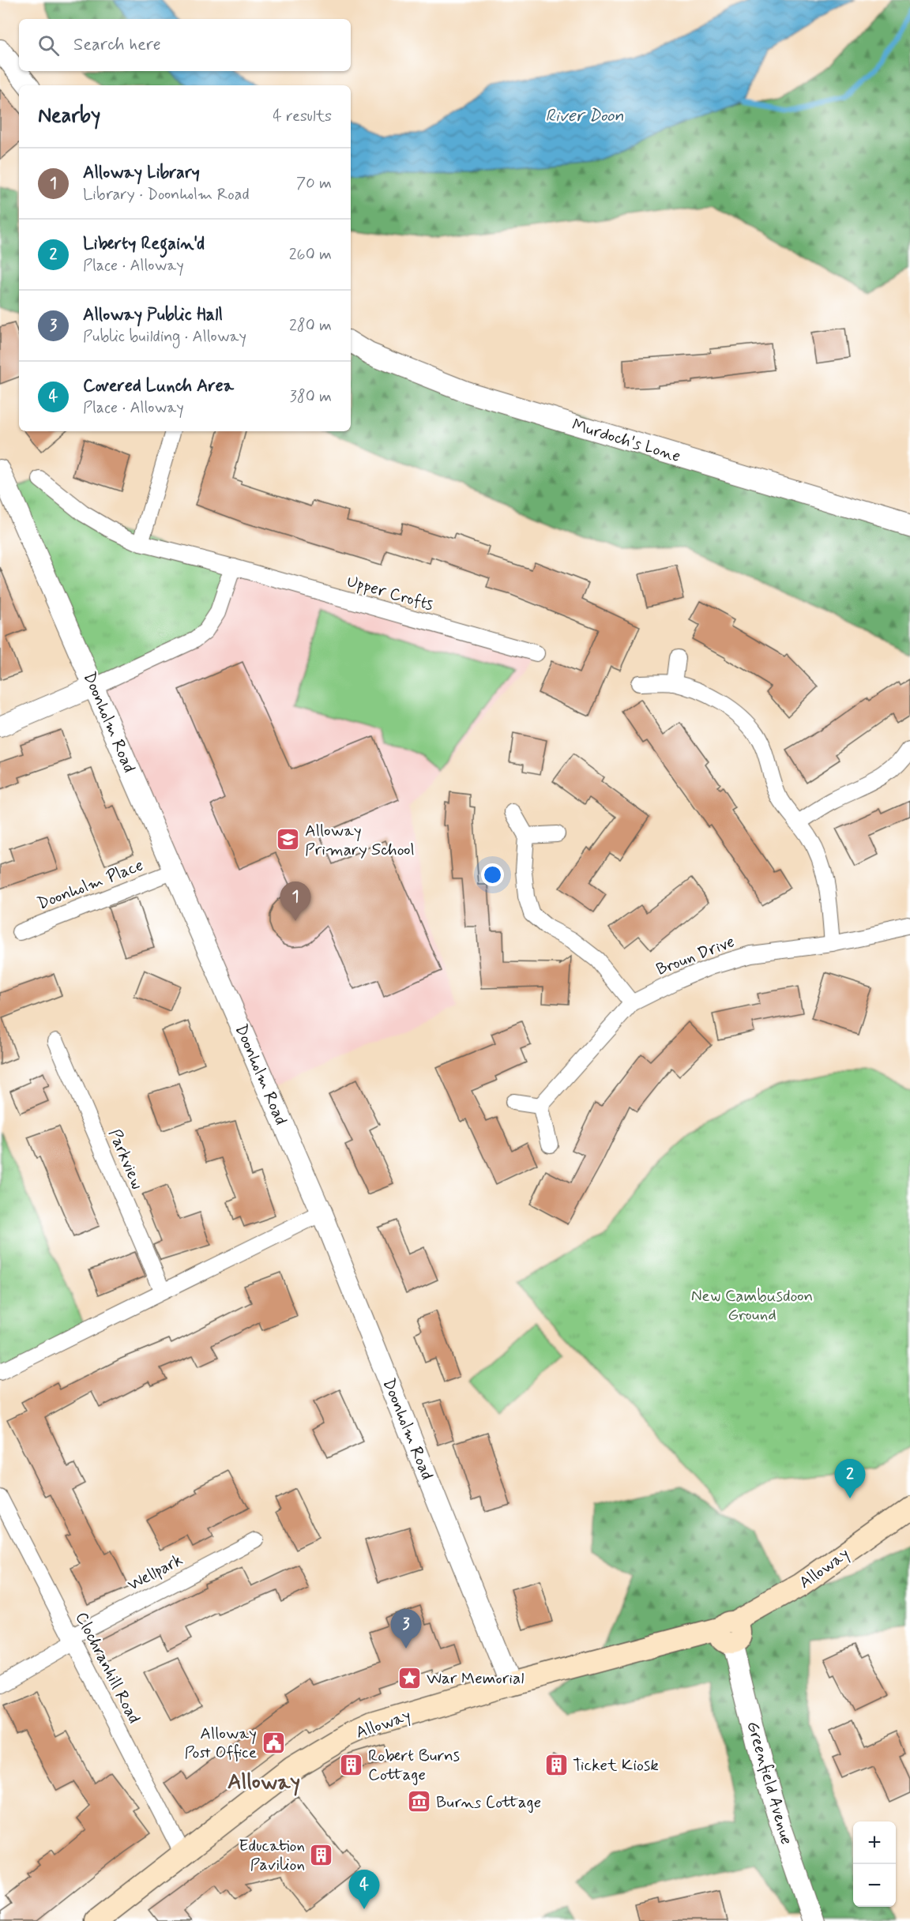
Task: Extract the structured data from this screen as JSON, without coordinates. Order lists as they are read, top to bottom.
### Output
{
  "streets": {
    "main road": ["Alloway"],
    "street": [
      "Murdoch's Lone",
      "Upper Crofts",
      "Doonholm Road",
      "Doonholm Place",
      "Broun Drive",
      "Parkview",
      "Wellpark",
      "Clochranhill Road",
      "Greenfield Avenue"
    ]
  },
  "crossings": [
    ["Doonholm Road", "Doonholm Place"],
    ["Doonholm Road", "Alloway"],
    ["Alloway", "Clochranhill Road"],
    ["Alloway", "Greenfield Avenue"],
    ["Wellpark", "Clochranhill Road"]
  ],
  "districts": ["Alloway"],
  "water": ["River Doon"],
  "parks": ["New Cambusdoon Ground"],
  "places": {
    "school or university": ["Alloway Primary School"],
    "place": ["War Memorial"],
    "public building": ["Alloway Post Office"],
    "building": ["Robert Burns Cottage", "Ticket Kiosk", "Education Pavilion"],
    "museum": ["Burns Cottage"]
  },
  "page": {
    "search": "Search here",
    "heading": ["Nearby", "4 results"],
    "list": [
      {
        "mark": "1",
        "name": "Alloway Library",
        "note": "Library · Doonholm Road",
        "value": "70 m"
      },
      {
        "mark": "2",
        "name": "Liberty Regain'd",
        "note": "Place · Alloway",
        "value": "260 m"
      },
      {
        "mark": "3",
        "name": "Alloway Public Hall",
        "note": "Public building · Alloway",
        "value": "280 m"
      },
      {
        "mark": "4",
        "name": "Covered Lunch Area",
        "note": "Place · Alloway",
        "value": "380 m"
      }
    ],
    "pins": [
      "1",
      "2",
      "3",
      "4"
    ],
    "map_buttons": ["+", "−"]
  }
}
